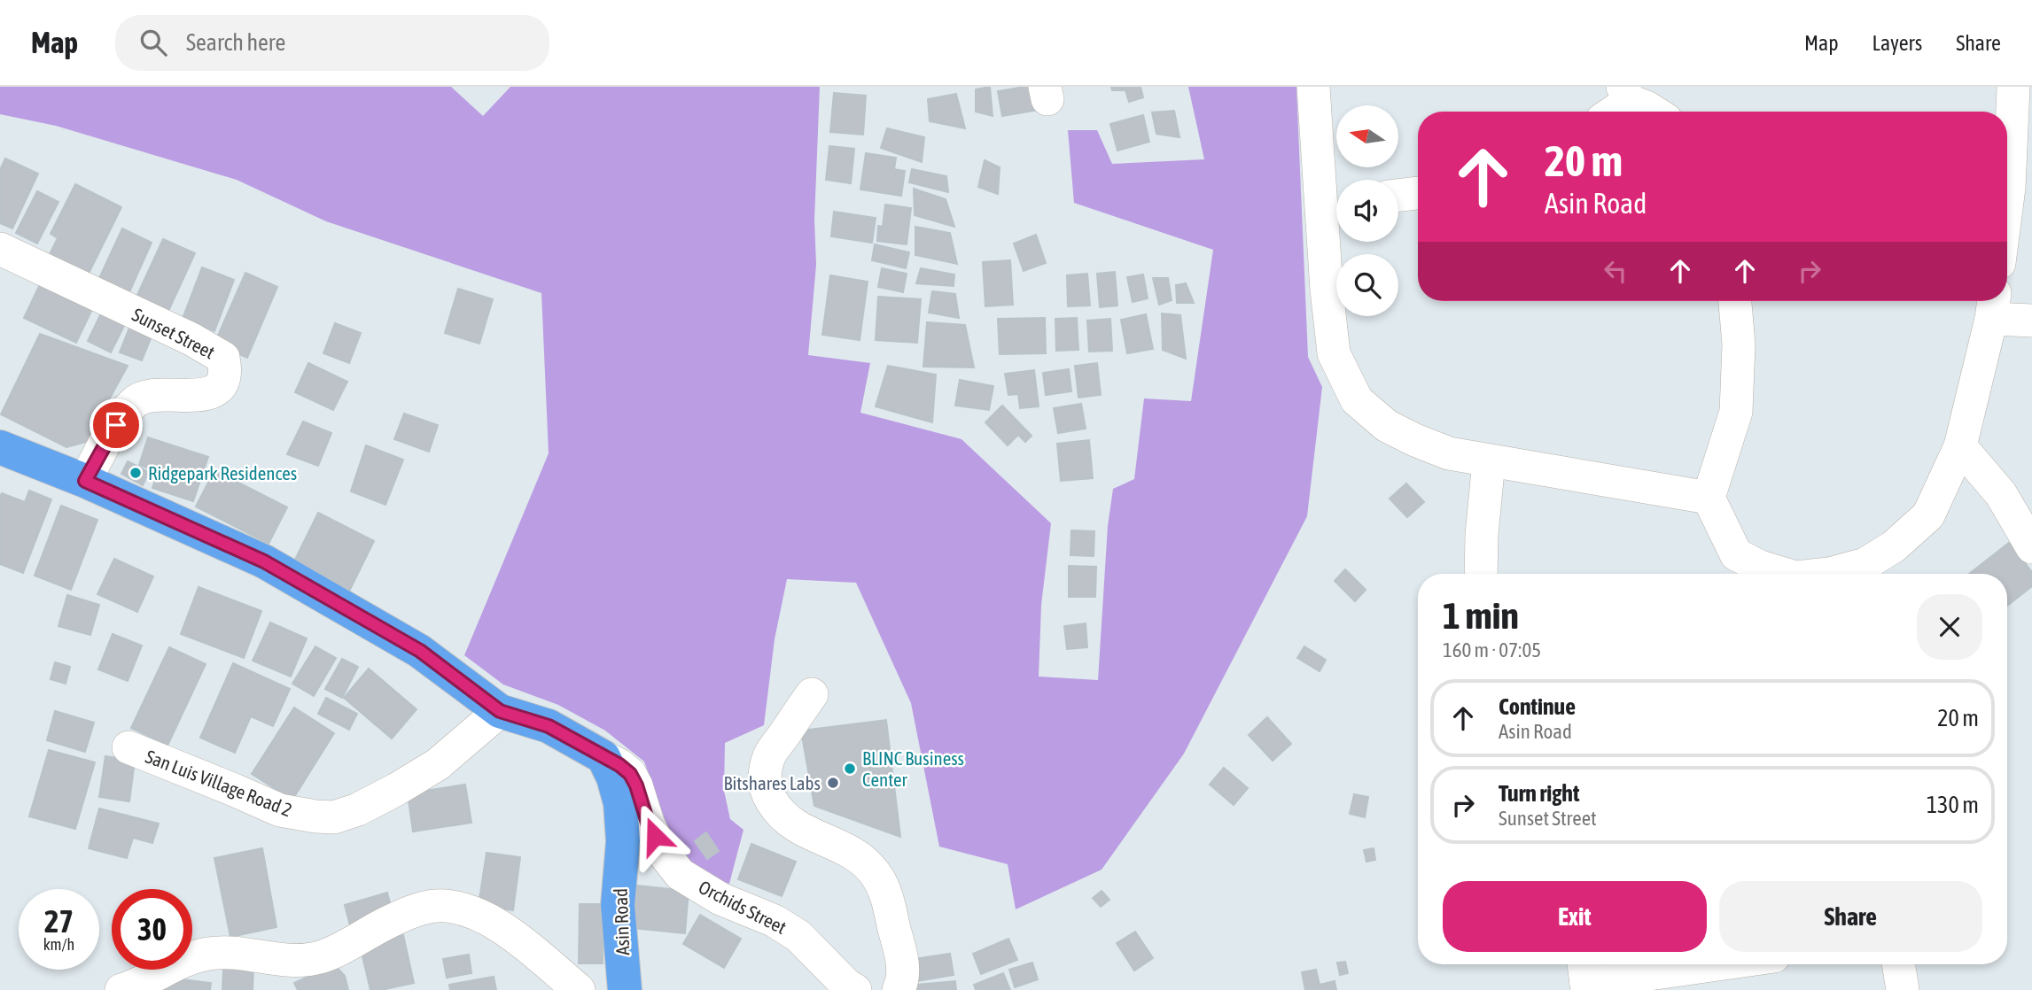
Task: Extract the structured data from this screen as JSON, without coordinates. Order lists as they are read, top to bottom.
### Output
{
  "streets": {
    "main road": ["Asin Road"],
    "street": ["Sunset Street", "San Luis Village Road 2", "Orchids Street"]
  },
  "crossings": [
    ["Orchids Street", "Asin Road"]
  ],
  "places": ["Ridgepark Residences", "BLINC Business Center", "Bitshares Labs"],
  "north": "left",
  "page": {
    "header": "Map",
    "search": "Search here",
    "nav": ["Map", "Layers", "Share"],
    "turn": ["20 m", "Asin Road"],
    "heading": ["1 min", "160 m · 07:05"],
    "list": [
      {
        "name": "Continue",
        "note": "Asin Road",
        "value": "20 m"
      },
      {
        "name": "Turn right",
        "note": "Sunset Street",
        "value": "130 m"
      }
    ],
    "buttons": ["Exit", "Share"],
    "speed": "27 km/h",
    "limit": "30"
  }
}
